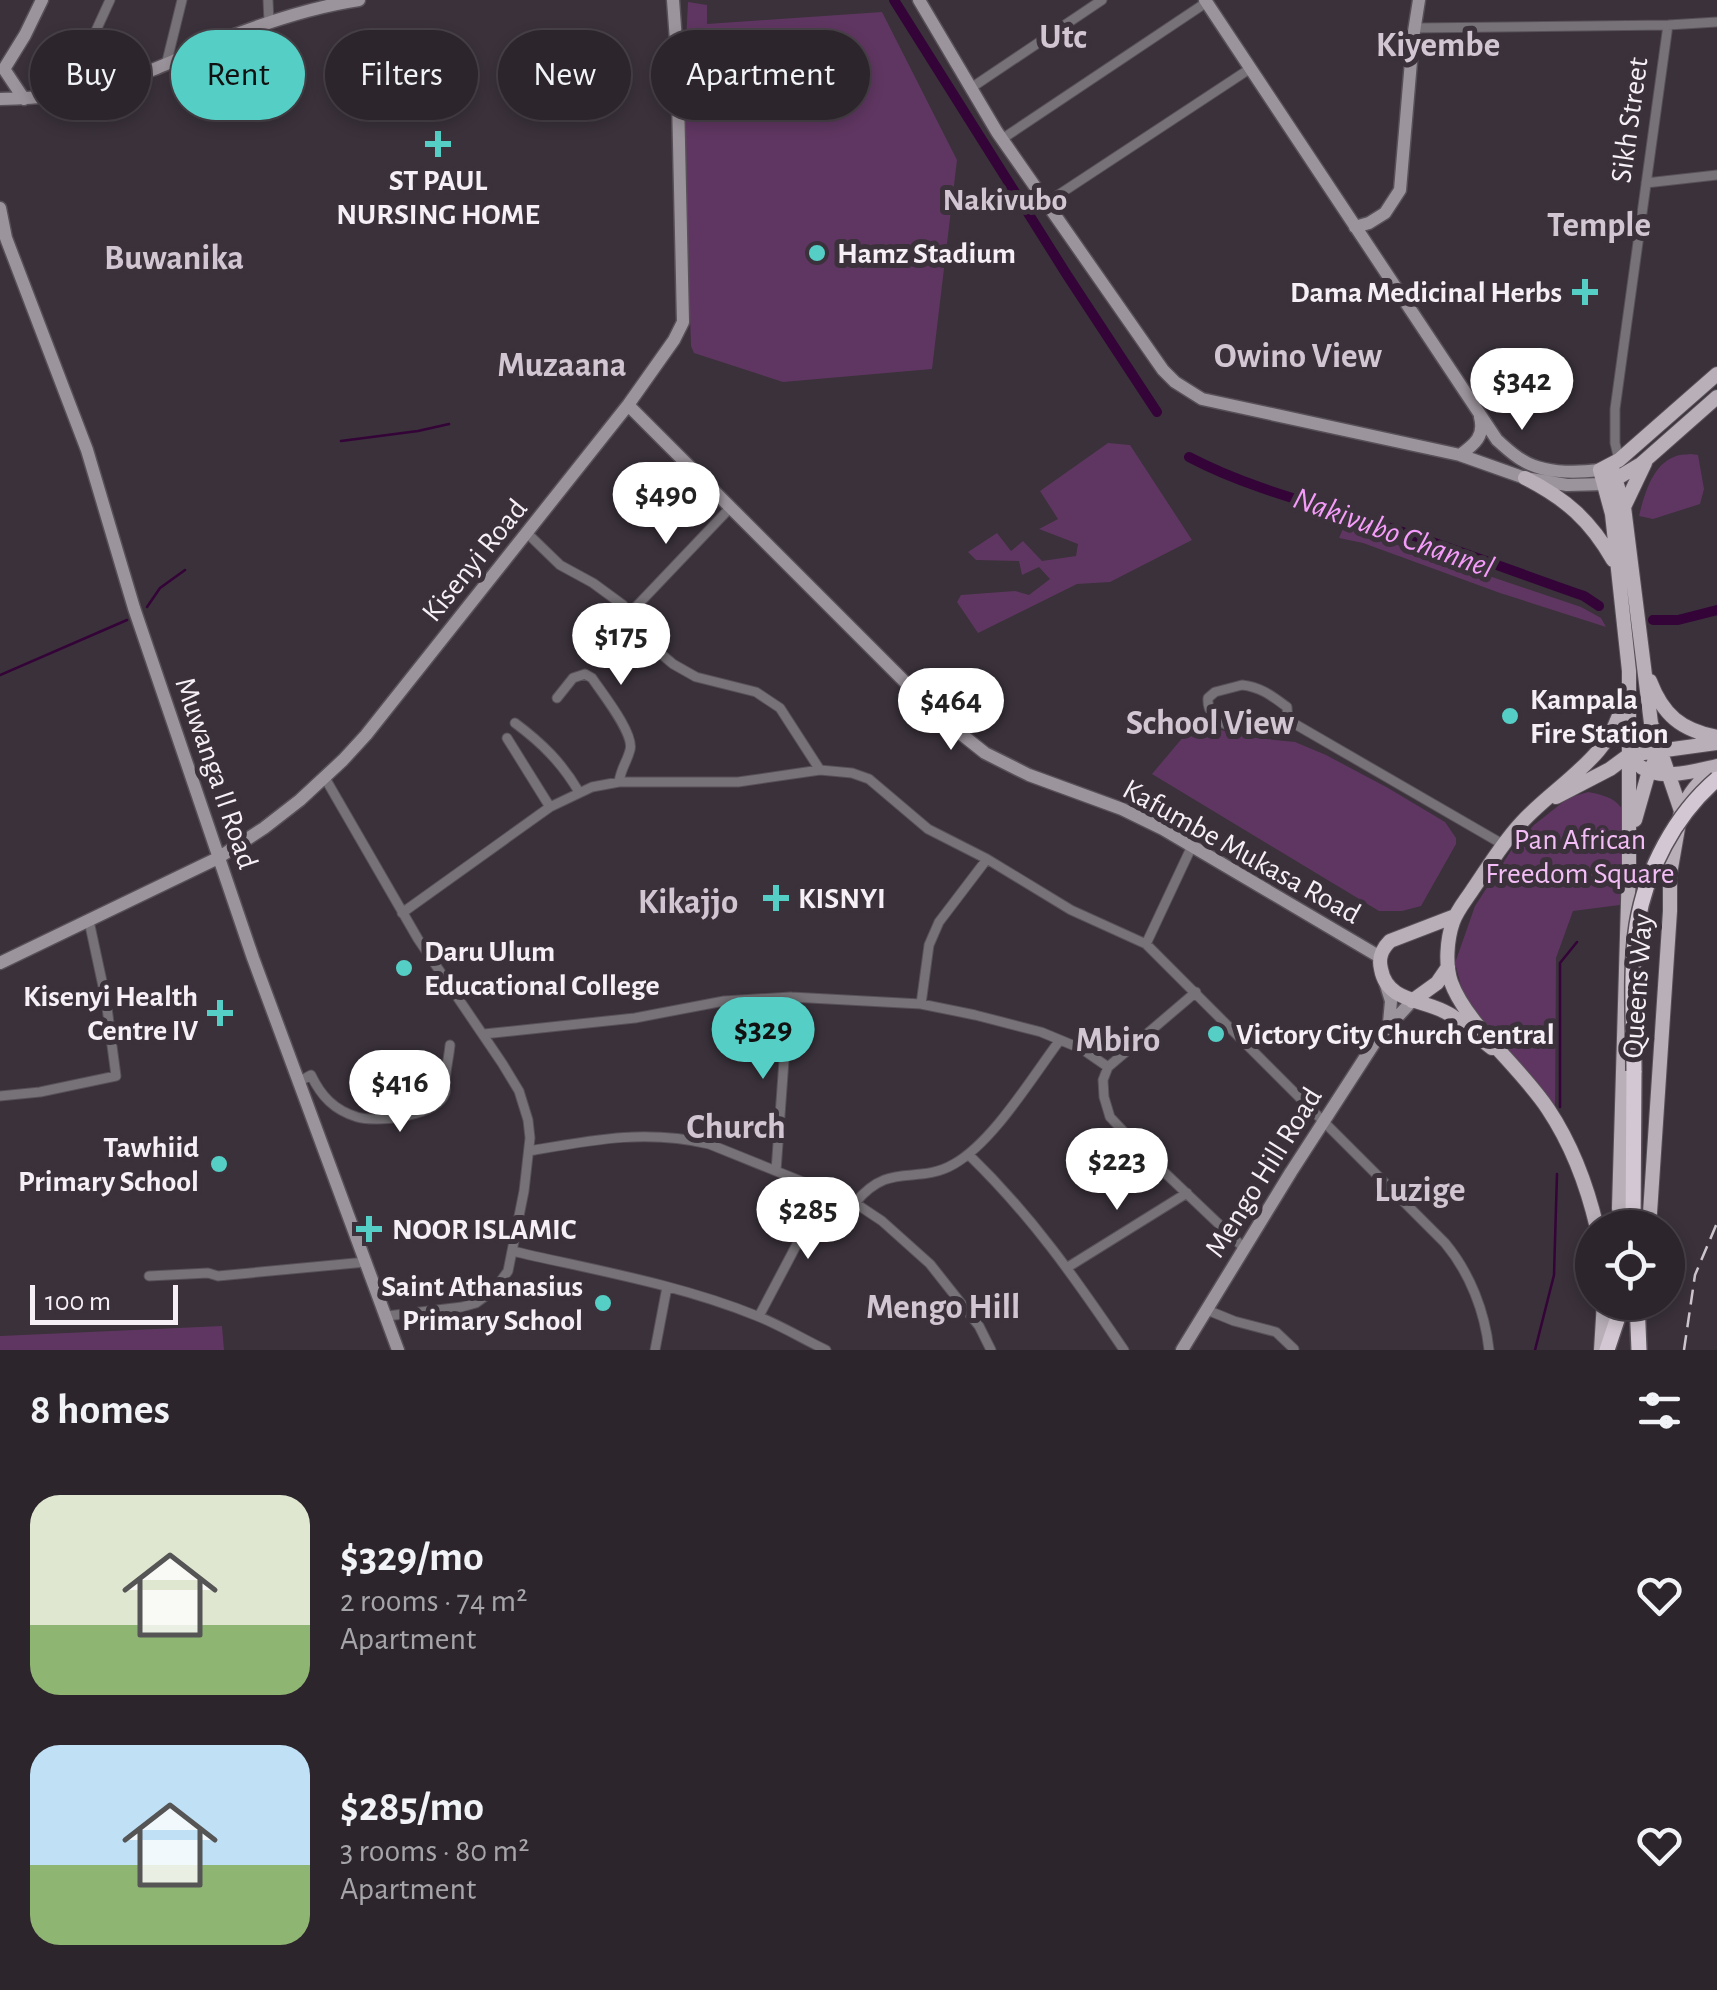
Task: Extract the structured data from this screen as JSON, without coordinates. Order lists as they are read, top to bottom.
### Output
{
  "streets": {
    "main road": [
      "Kisenyi Road",
      "Muwanga II Road",
      "Kafumbe Mukasa Road",
      "Queens Way",
      "Mengo Hill Road"
    ],
    "street": ["Sikh Street"]
  },
  "crossings": [
    ["Sikh Street", "Queens Way"],
    ["Kisenyi Road", "Muwanga II Road"],
    ["Kisenyi Road", "Kafumbe Mukasa Road"]
  ],
  "districts": [
    "Utc",
    "Kiyembe",
    "Nakivubo",
    "Temple",
    "Buwanika",
    "Owino View",
    "Muzaana",
    "School View",
    "Kikajjo",
    "Mbiro",
    "Church",
    "Luzige",
    "Mengo Hill"
  ],
  "water": ["Nakivubo Channel"],
  "parks": ["Pan African Freedom Square"],
  "places": {
    "health": [
      "ST PAUL NURSING HOME",
      "Dama Medicinal Herbs",
      "KISNYI",
      "Kisenyi Health Centre IV",
      "NOOR ISLAMIC"
    ],
    "other": [
      "Hamz Stadium",
      "Kampala Fire Station",
      "Daru Ulum Educational College",
      "Victory City Church Central",
      "Tawhiid Primary School",
      "Saint Athanasius Primary School"
    ]
  },
  "scale_bar": "100 m",
  "page": {
    "chip": [
      "Buy",
      "Rent",
      "Filters",
      "New",
      "Apartment"
    ],
    "price": [
      "$342",
      "$490",
      "$175",
      "$464",
      "$329",
      "$416",
      "$223",
      "$285"
    ],
    "scale": "100 m",
    "heading": "8 homes",
    "list": [
      {
        "name": "$329/mo",
        "note": "2 rooms · 74 m² · Apartment"
      },
      {
        "name": "$285/mo",
        "note": "3 rooms · 80 m² · Apartment"
      }
    ]
  }
}
